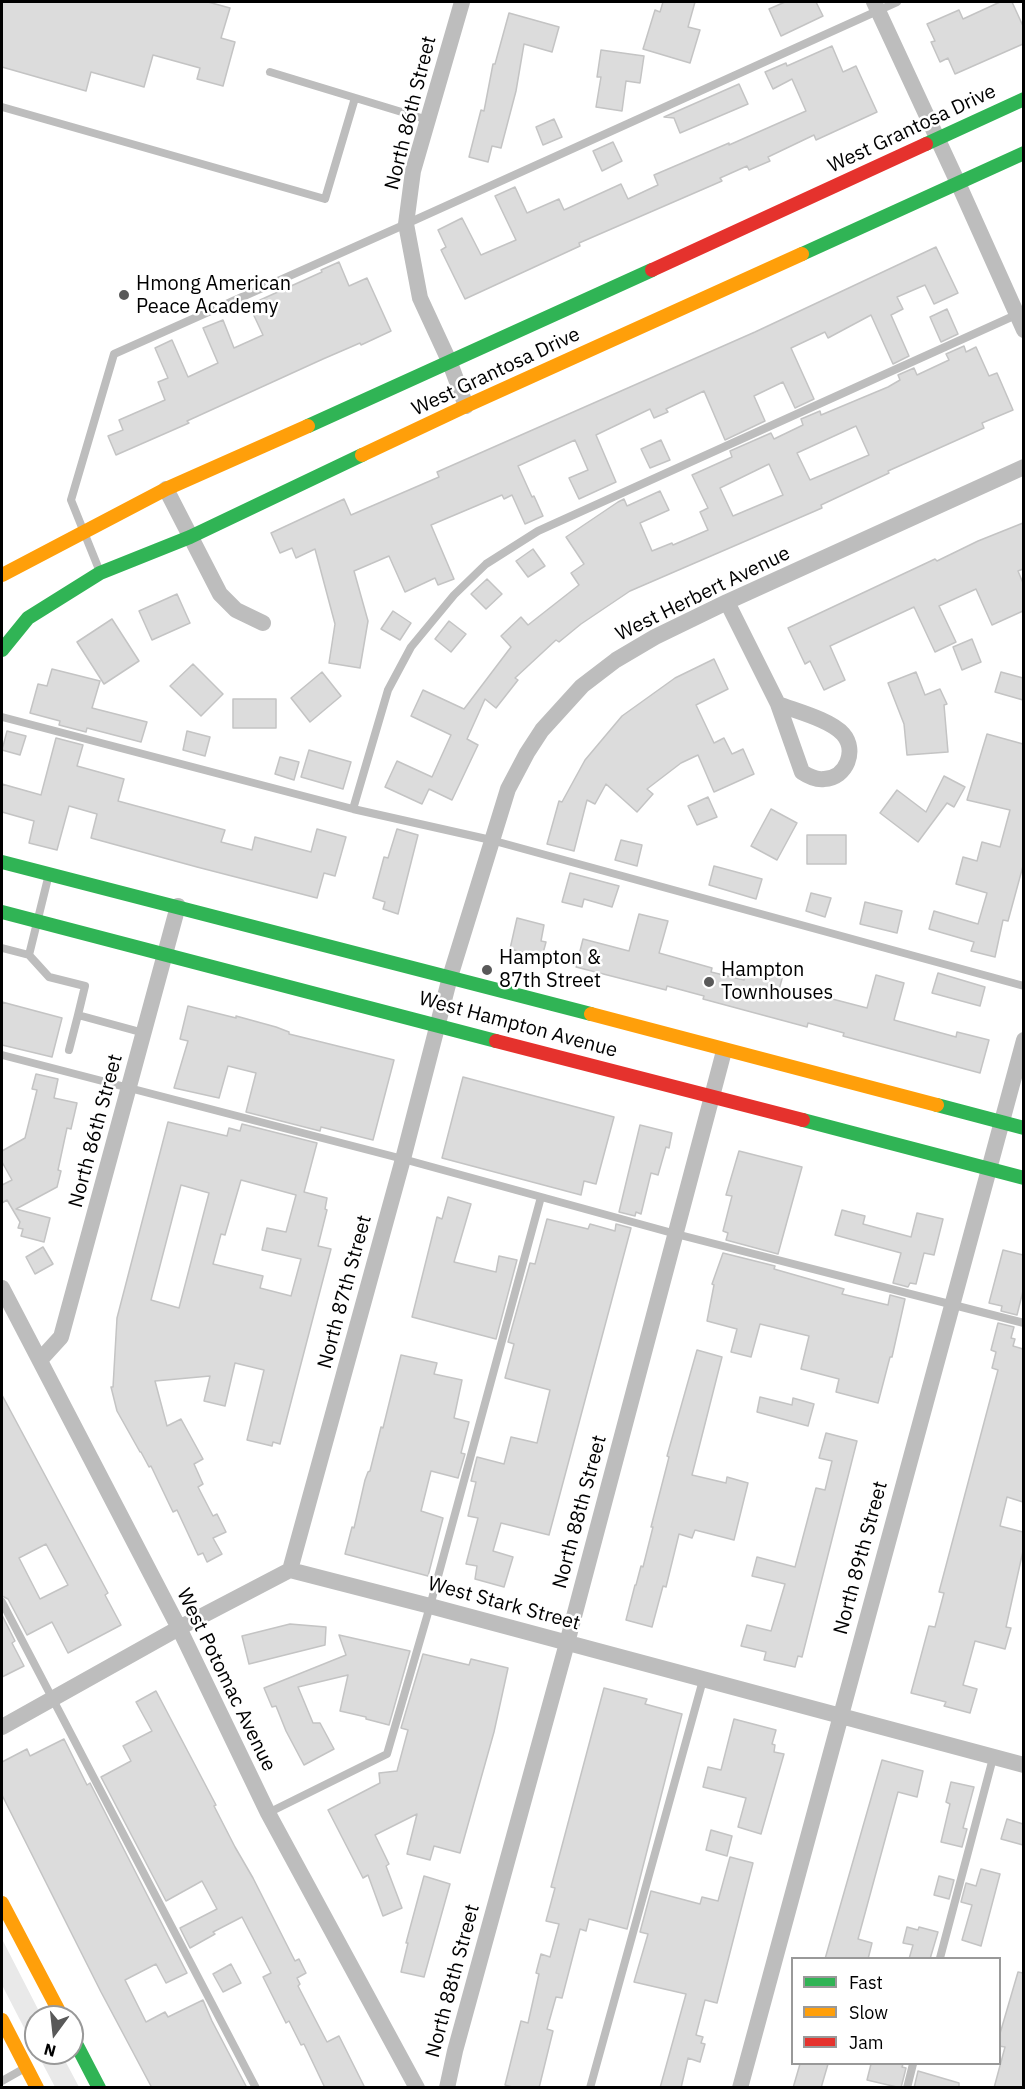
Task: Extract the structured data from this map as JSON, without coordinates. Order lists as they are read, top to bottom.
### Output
{
  "streets": {
    "main road": ["West Grantosa Drive", "West Hampton Avenue"],
    "street": [
      "North 86th Street",
      "West Herbert Avenue",
      "North 87th Street",
      "North 88th Street",
      "North 89th Street",
      "West Stark Street",
      "West Potomac Avenue"
    ]
  },
  "crossings": [
    ["North 86th Street", "West Grantosa Drive"],
    ["North 86th Street", "West Hampton Avenue"],
    ["North 86th Street", "West Potomac Avenue"],
    ["West Herbert Avenue", "West Hampton Avenue"],
    ["West Herbert Avenue", "North 87th Street"],
    ["West Hampton Avenue", "North 87th Street"],
    ["West Hampton Avenue", "North 88th Street"],
    ["West Hampton Avenue", "North 89th Street"],
    ["North 87th Street", "West Stark Street"],
    ["North 88th Street", "West Stark Street"],
    ["North 89th Street", "West Stark Street"]
  ],
  "places": ["Hmong American Peace Academy", "Hampton & 87th Street", "Hampton Townhouses"],
  "legend": ["Fast", "Slow", "Jam"],
  "north": "bottom"
}
